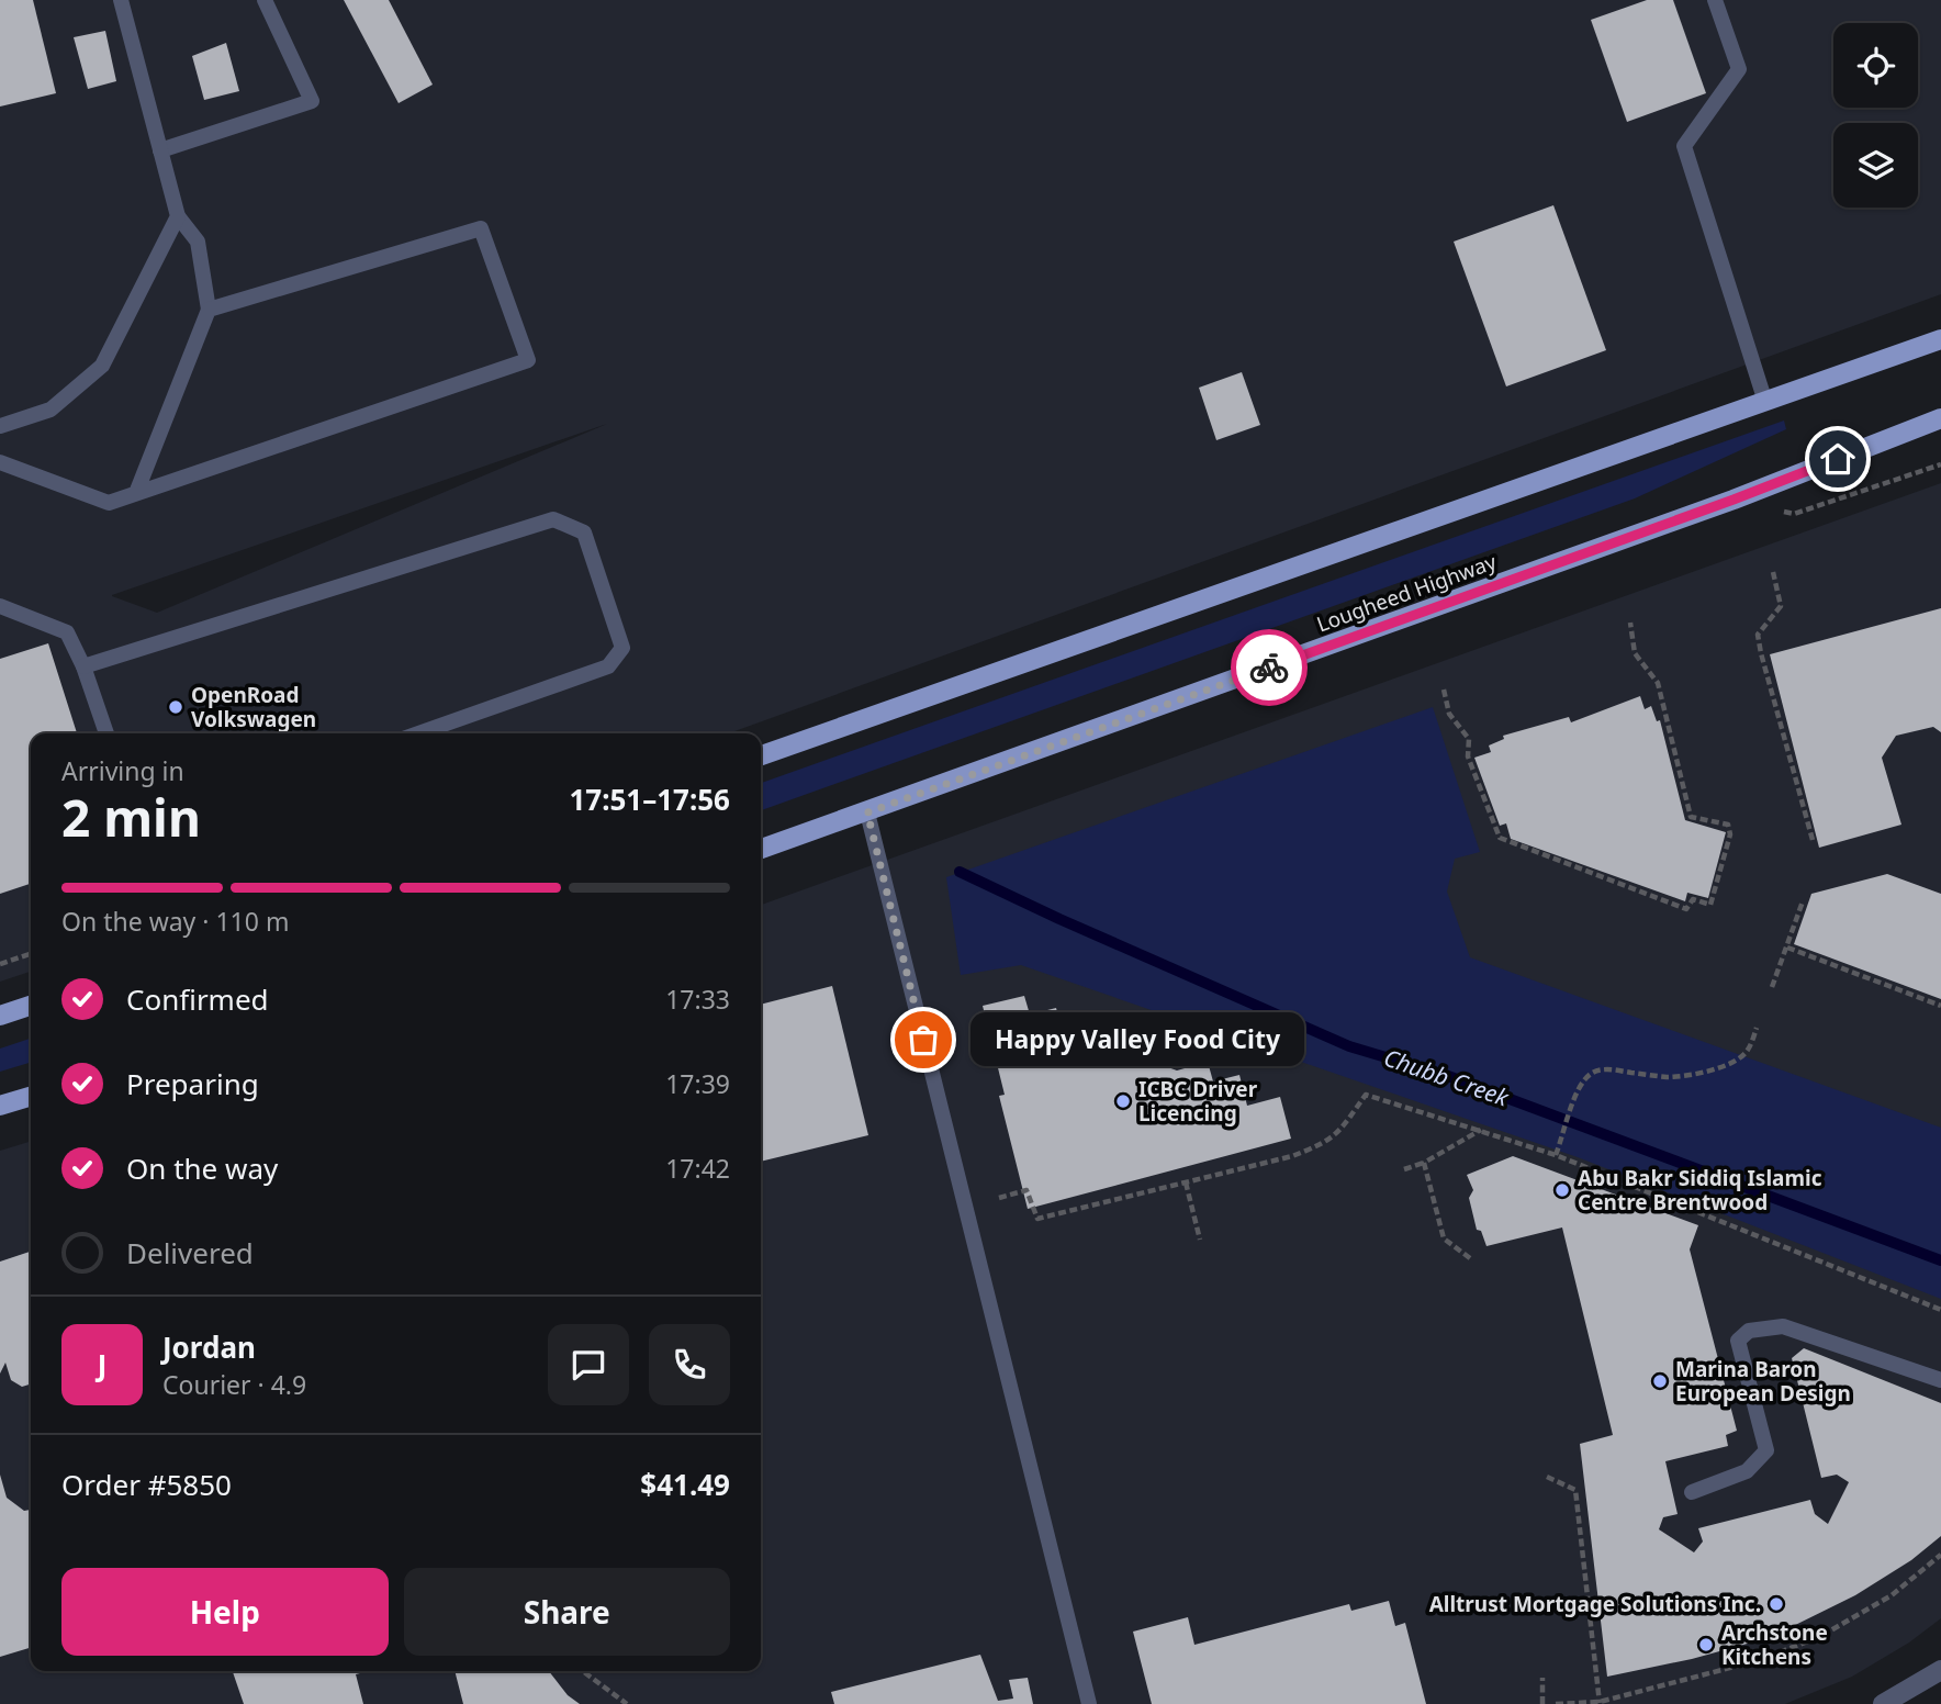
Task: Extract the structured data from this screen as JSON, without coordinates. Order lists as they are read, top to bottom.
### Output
{
  "streets": {
    "main road": ["Lougheed Highway"]
  },
  "water": ["Chubb Creek"],
  "places": [
    "OpenRoad Volkswagen",
    "Happy Valley Food City",
    "ICBC Driver Licencing",
    "Abu Bakr Siddiq Islamic Centre Brentwood",
    "Marina Baron European Design",
    "Alltrust Mortgage Solutions Inc.",
    "Archstone Kitchens"
  ],
  "page": {
    "heading": ["2 min", "Arriving in", "17:51–17:56"],
    "panel": [
      "Jordan",
      "Courier · 4.9",
      "Order #5850",
      "$41.49"
    ],
    "bar": "On the way · 110 m",
    "list": [
      ["Confirmed", "17:33"],
      ["Preparing", "17:39"],
      ["On the way", "17:42"],
      "Delivered"
    ],
    "bubble": "Happy Valley Food City",
    "round": "J",
    "buttons": ["Help", "Share"]
  }
}
